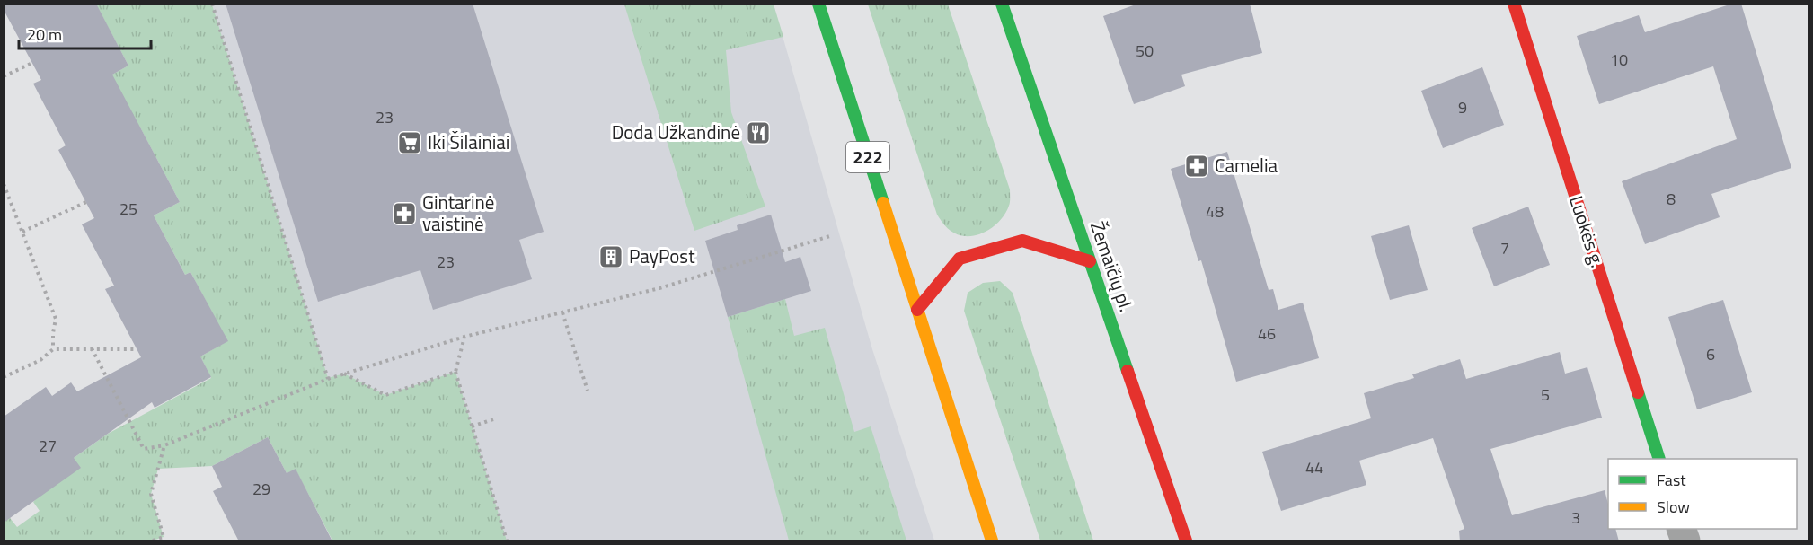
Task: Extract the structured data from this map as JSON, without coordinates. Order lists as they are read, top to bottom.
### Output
{
  "streets": {
    "main road": ["222", "Luokės g.", "Žemaičių pl."]
  },
  "places": {
    "restaurant": ["Doda Užkandinė"],
    "supermarket": ["Iki Šilainiai"],
    "pharmacy": ["Camelia", "Gintarinė vaistinė"],
    "building": ["PayPost"]
  },
  "house_numbers": [
    "50",
    "10",
    "9",
    "23",
    "8",
    "25",
    "48",
    "7",
    "23",
    "46",
    "6",
    "5",
    "27",
    "44",
    "29",
    "3"
  ],
  "legend": ["Fast", "Slow"],
  "scale_bar": "20 m"
}
